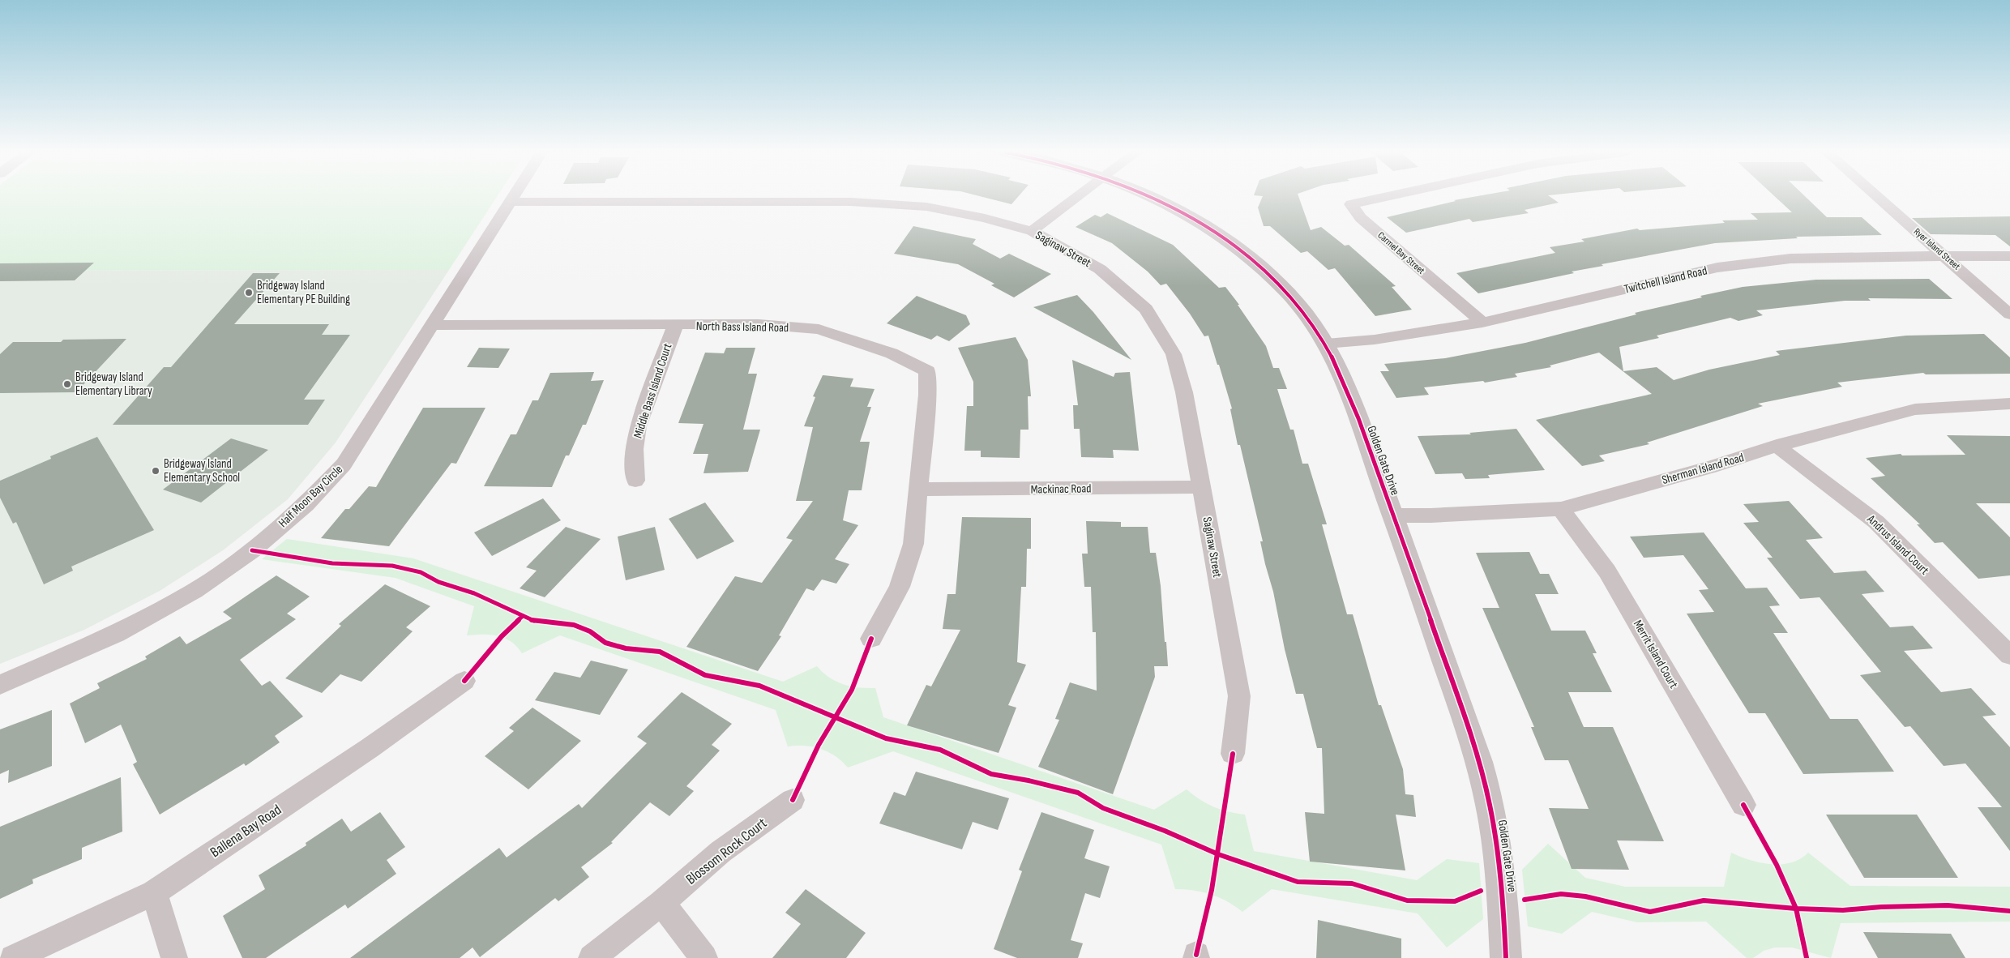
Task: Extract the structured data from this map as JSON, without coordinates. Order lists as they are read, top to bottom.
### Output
{
  "streets": {
    "street": [
      "Saginaw Street",
      "Ryer Island Street",
      "Carmel Bay Street",
      "Twitchell Island Road",
      "North Bass Island Road",
      "Middle Bass Island Court",
      "Golden Gate Drive",
      "Sherman Island Road",
      "Mackinac Road",
      "Half Moon Bay Circle",
      "Andrus Island Court",
      "Merrit Island Court",
      "Ballena Bay Road",
      "Blossom Rock Court"
    ]
  },
  "crossings": [
    ["Saginaw Street", "Mackinac Road"],
    ["Saginaw Street", "Half Moon Bay Circle"],
    ["Ryer Island Street", "Twitchell Island Road"],
    ["Carmel Bay Street", "Twitchell Island Road"],
    ["Twitchell Island Road", "Golden Gate Drive"],
    ["North Bass Island Road", "Middle Bass Island Court"],
    ["North Bass Island Road", "Mackinac Road"],
    ["North Bass Island Road", "Half Moon Bay Circle"],
    ["Golden Gate Drive", "Sherman Island Road"],
    ["Sherman Island Road", "Andrus Island Court"],
    ["Sherman Island Road", "Merrit Island Court"]
  ],
  "places": ["Bridgeway Island Elementary PE Building", "Bridgeway Island Elementary Library", "Bridgeway Island Elementary School"]
}
